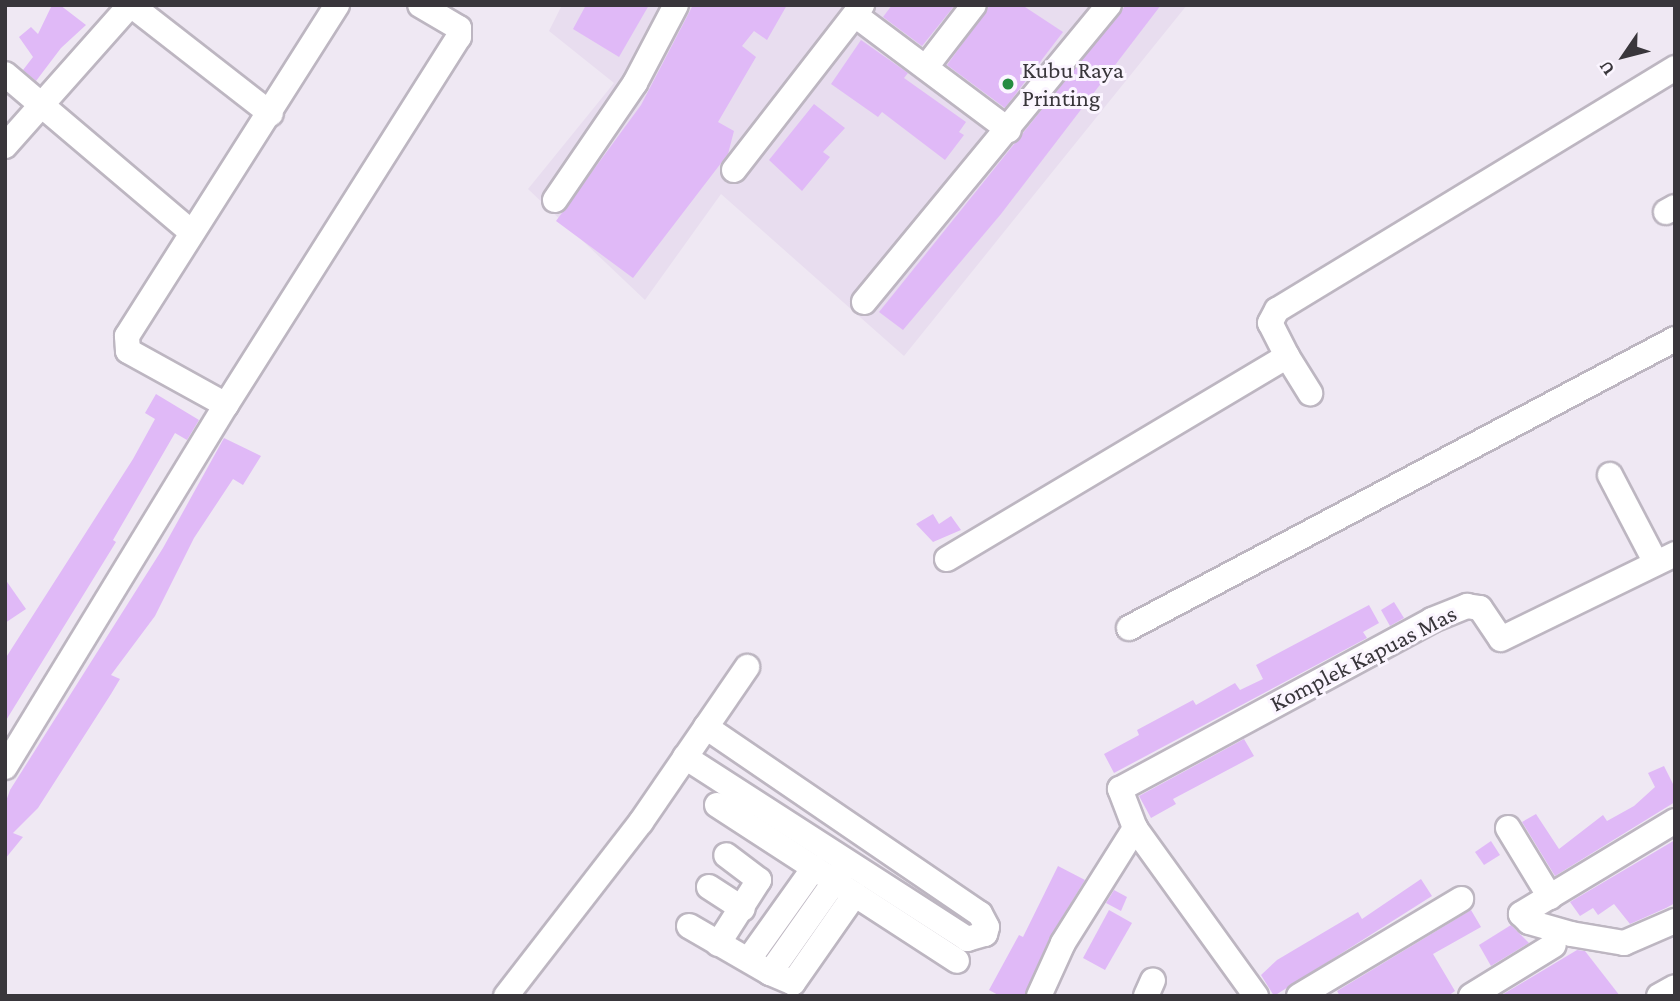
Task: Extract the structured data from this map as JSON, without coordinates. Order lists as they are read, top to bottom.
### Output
{
  "streets": {
    "street": ["Komplek Kapuas Mas"]
  },
  "places": ["Kubu Raya Printing"],
  "north": "bottom left"
}
